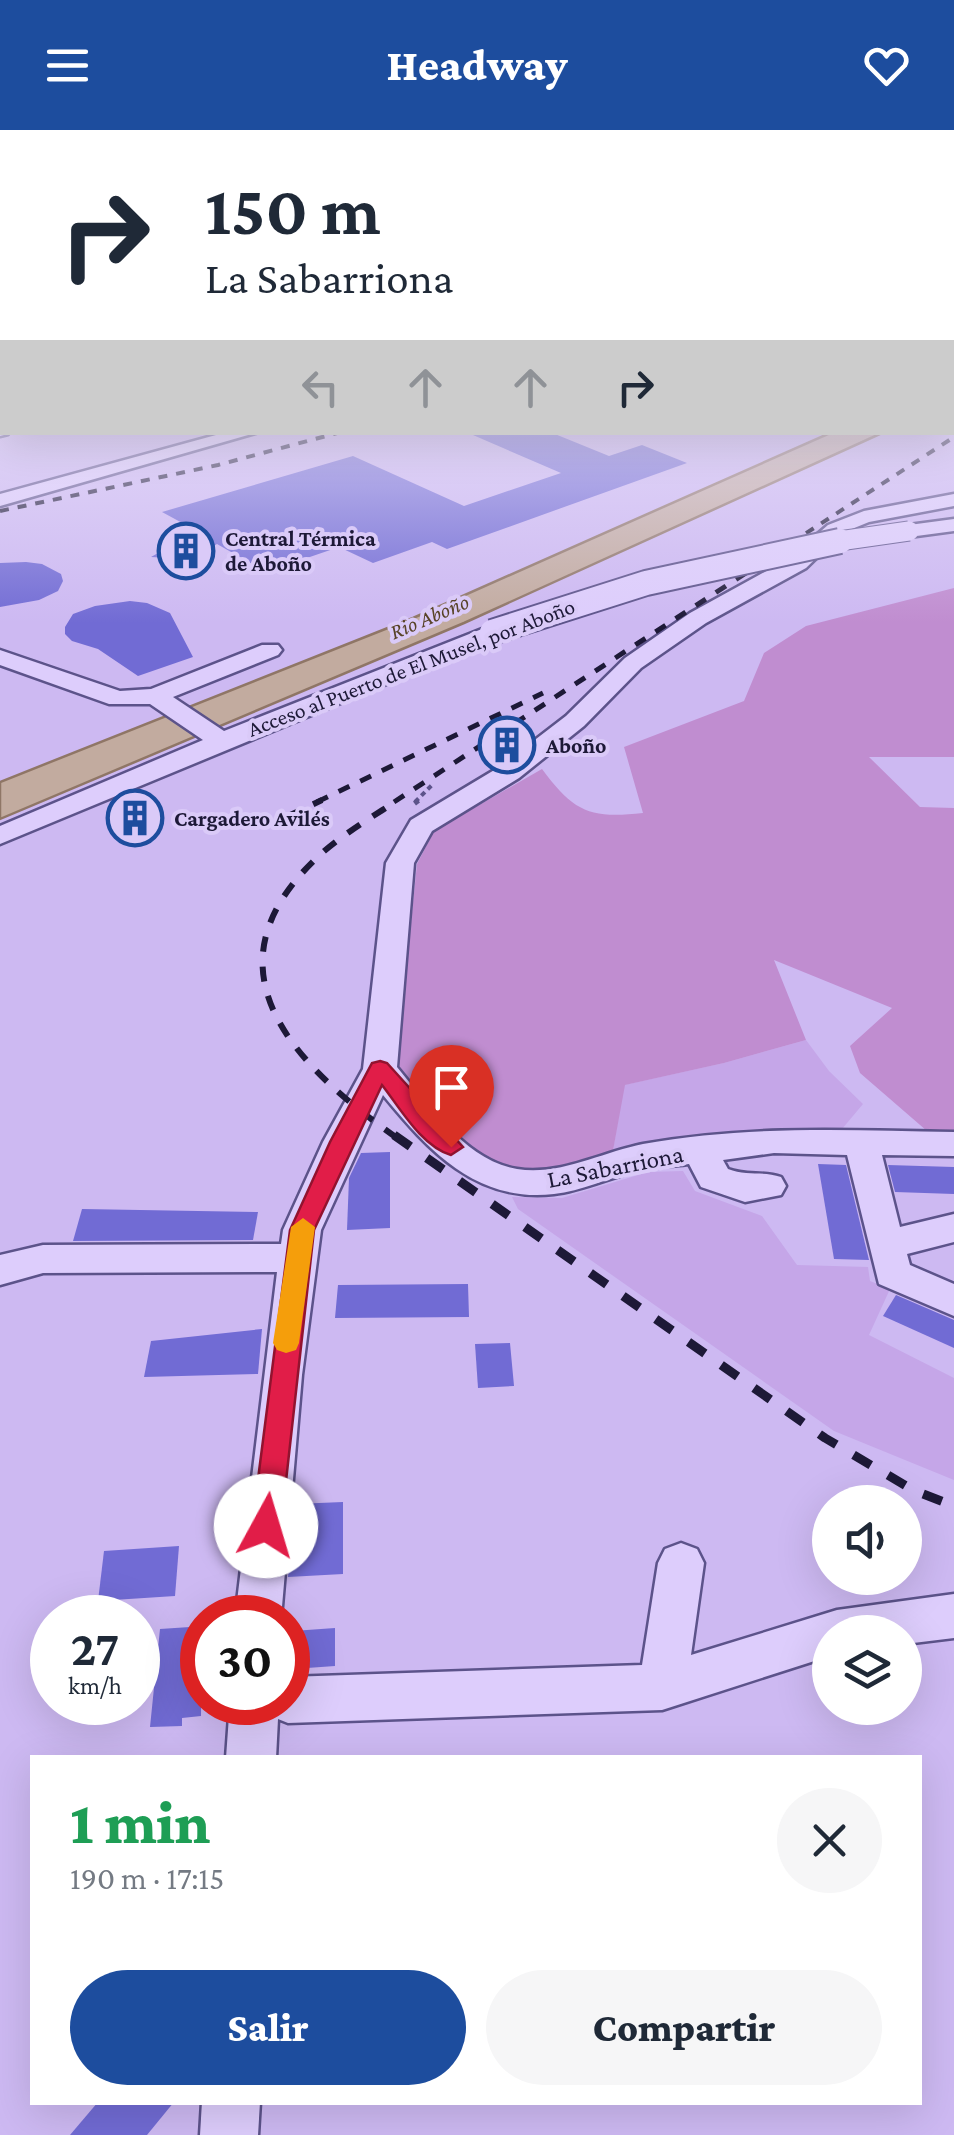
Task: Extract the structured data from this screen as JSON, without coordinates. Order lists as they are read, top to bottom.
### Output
{
  "streets": {
    "street": ["Acceso al Puerto de El Musel, por Aboño", "La Sabarriona"]
  },
  "water": ["Rio Aboño"],
  "places": {
    "building": ["Central Térmica de Aboño", "Aboño", "Cargadero Avilés"]
  },
  "page": {
    "header": "Headway",
    "turn": ["150 m", "La Sabarriona"],
    "speed": "27 km/h",
    "limit": "30",
    "heading": ["1 min", "190 m · 17:15"],
    "buttons": ["Salir", "Compartir"]
  }
}
